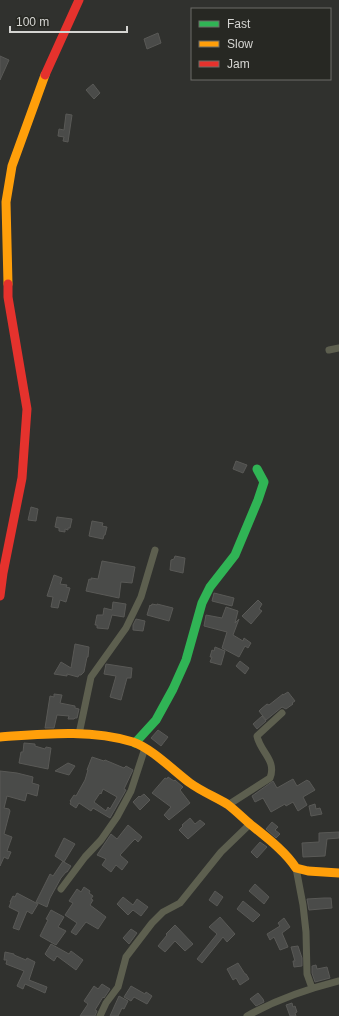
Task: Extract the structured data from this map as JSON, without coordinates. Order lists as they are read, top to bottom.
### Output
{
  "legend": ["Fast", "Slow", "Jam"],
  "scale_bar": "100 m"
}
